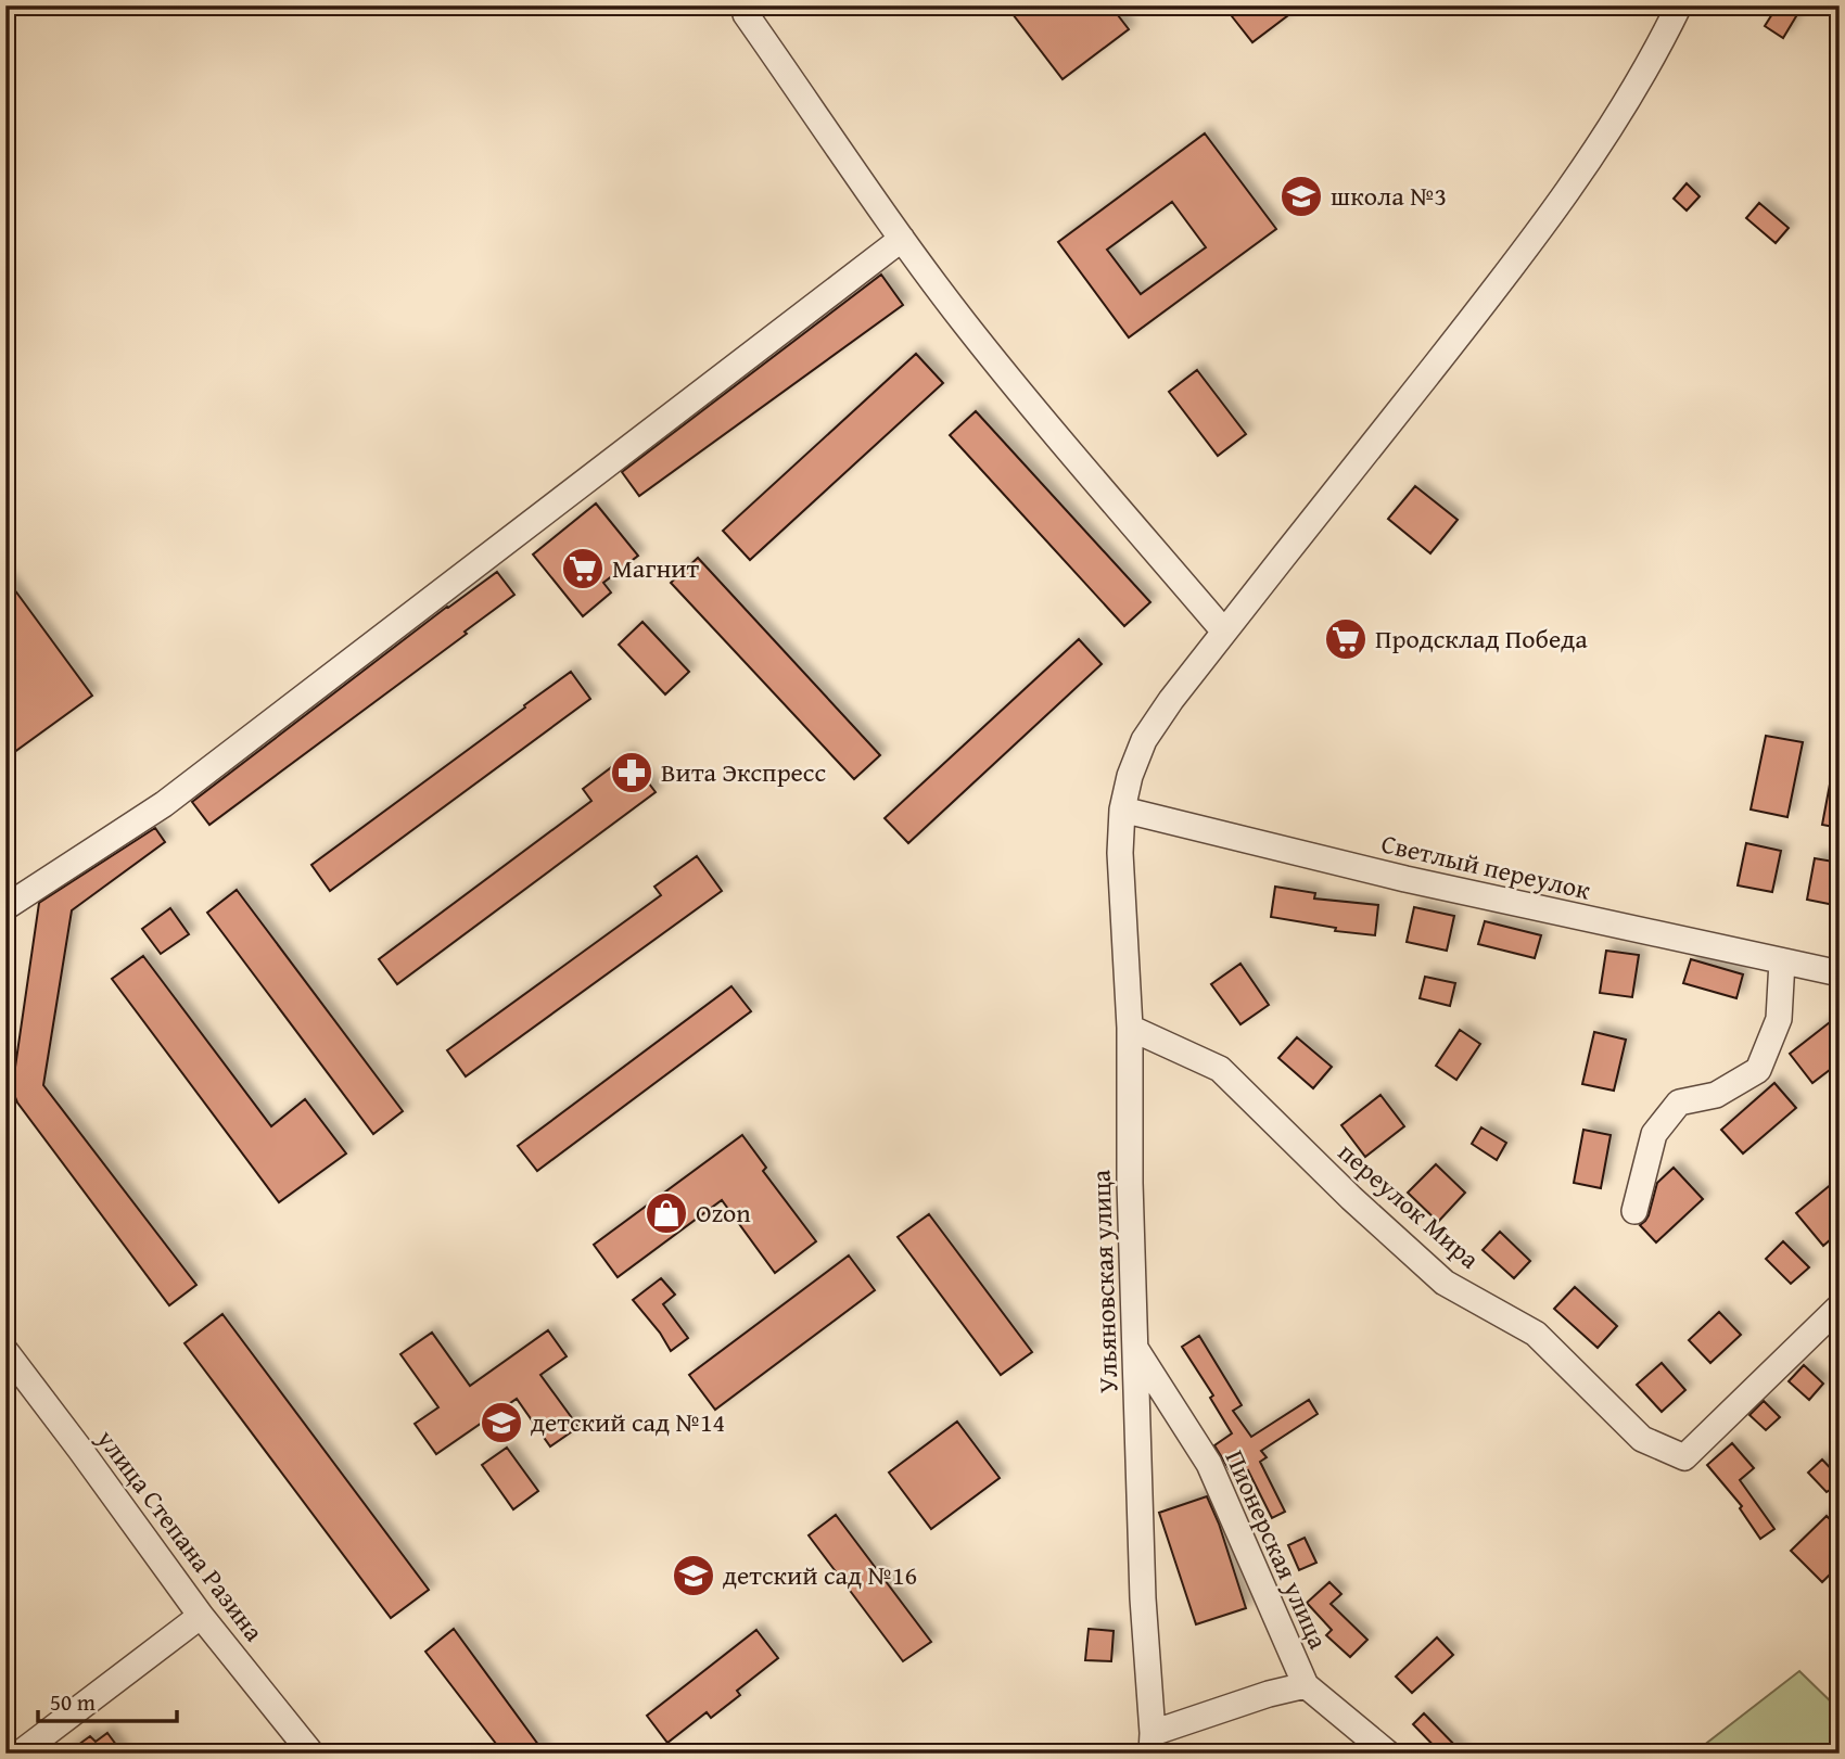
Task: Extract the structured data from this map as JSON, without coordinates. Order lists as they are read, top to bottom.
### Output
{
  "streets": {
    "street": [
      "Светлый переулок",
      "переулок Мира",
      "Ульяновская улица",
      "улица Степана Разина",
      "Пионерская улица"
    ]
  },
  "crossings": [
    ["Светлый переулок", "Ульяновская улица"],
    ["переулок Мира", "Ульяновская улица"],
    ["Ульяновская улица", "Пионерская улица"]
  ],
  "places": {
    "school or university": ["школа №3", "детский сад №14", "детский сад №16"],
    "supermarket": ["Магнит", "Продсклад Победа"],
    "pharmacy": ["Вита Экспресс"],
    "shop": ["Ozon"]
  },
  "scale_bar": "50 m"
}
